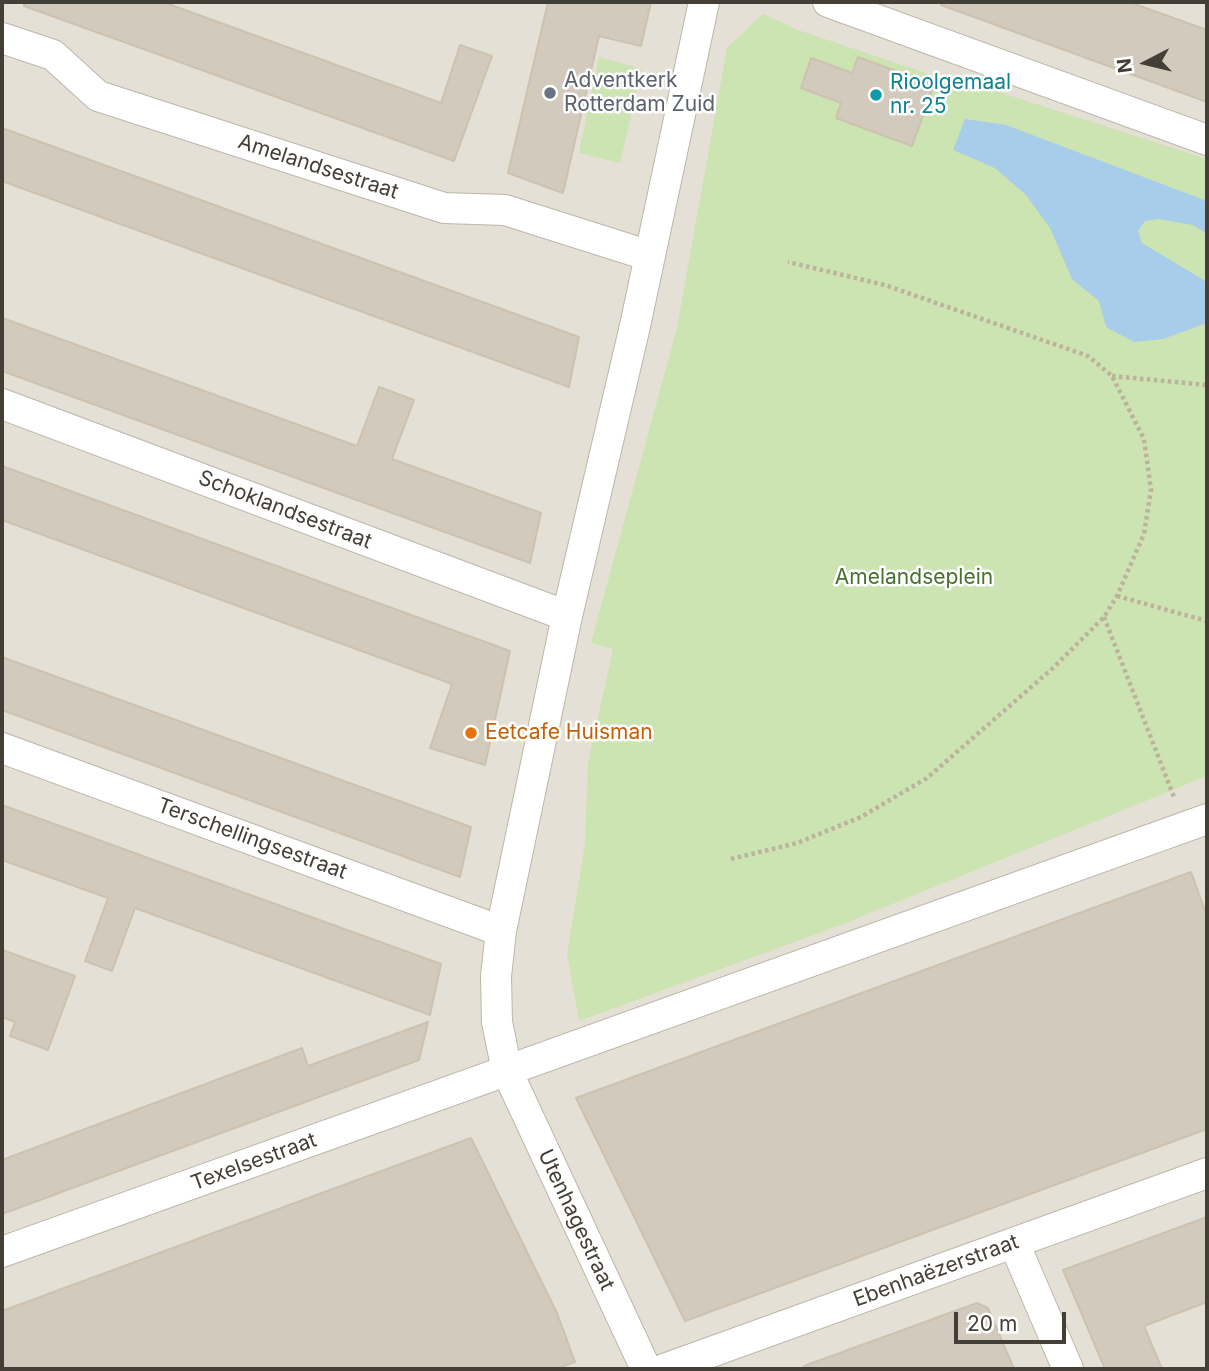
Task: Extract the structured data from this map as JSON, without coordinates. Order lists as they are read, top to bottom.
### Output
{
  "streets": {
    "street": [
      "Amelandsestraat",
      "Schoklandsestraat",
      "Terschellingsestraat",
      "Texelsestraat",
      "Utenhagestraat",
      "Ebenhaëzerstraat"
    ]
  },
  "crossings": [
    ["Texelsestraat", "Utenhagestraat"]
  ],
  "parks": ["Amelandseplein"],
  "places": ["Adventkerk Rotterdam Zuid", "Rioolgemaal nr. 25", "Eetcafe Huisman"],
  "scale_bar": "20 m",
  "north": "left"
}
